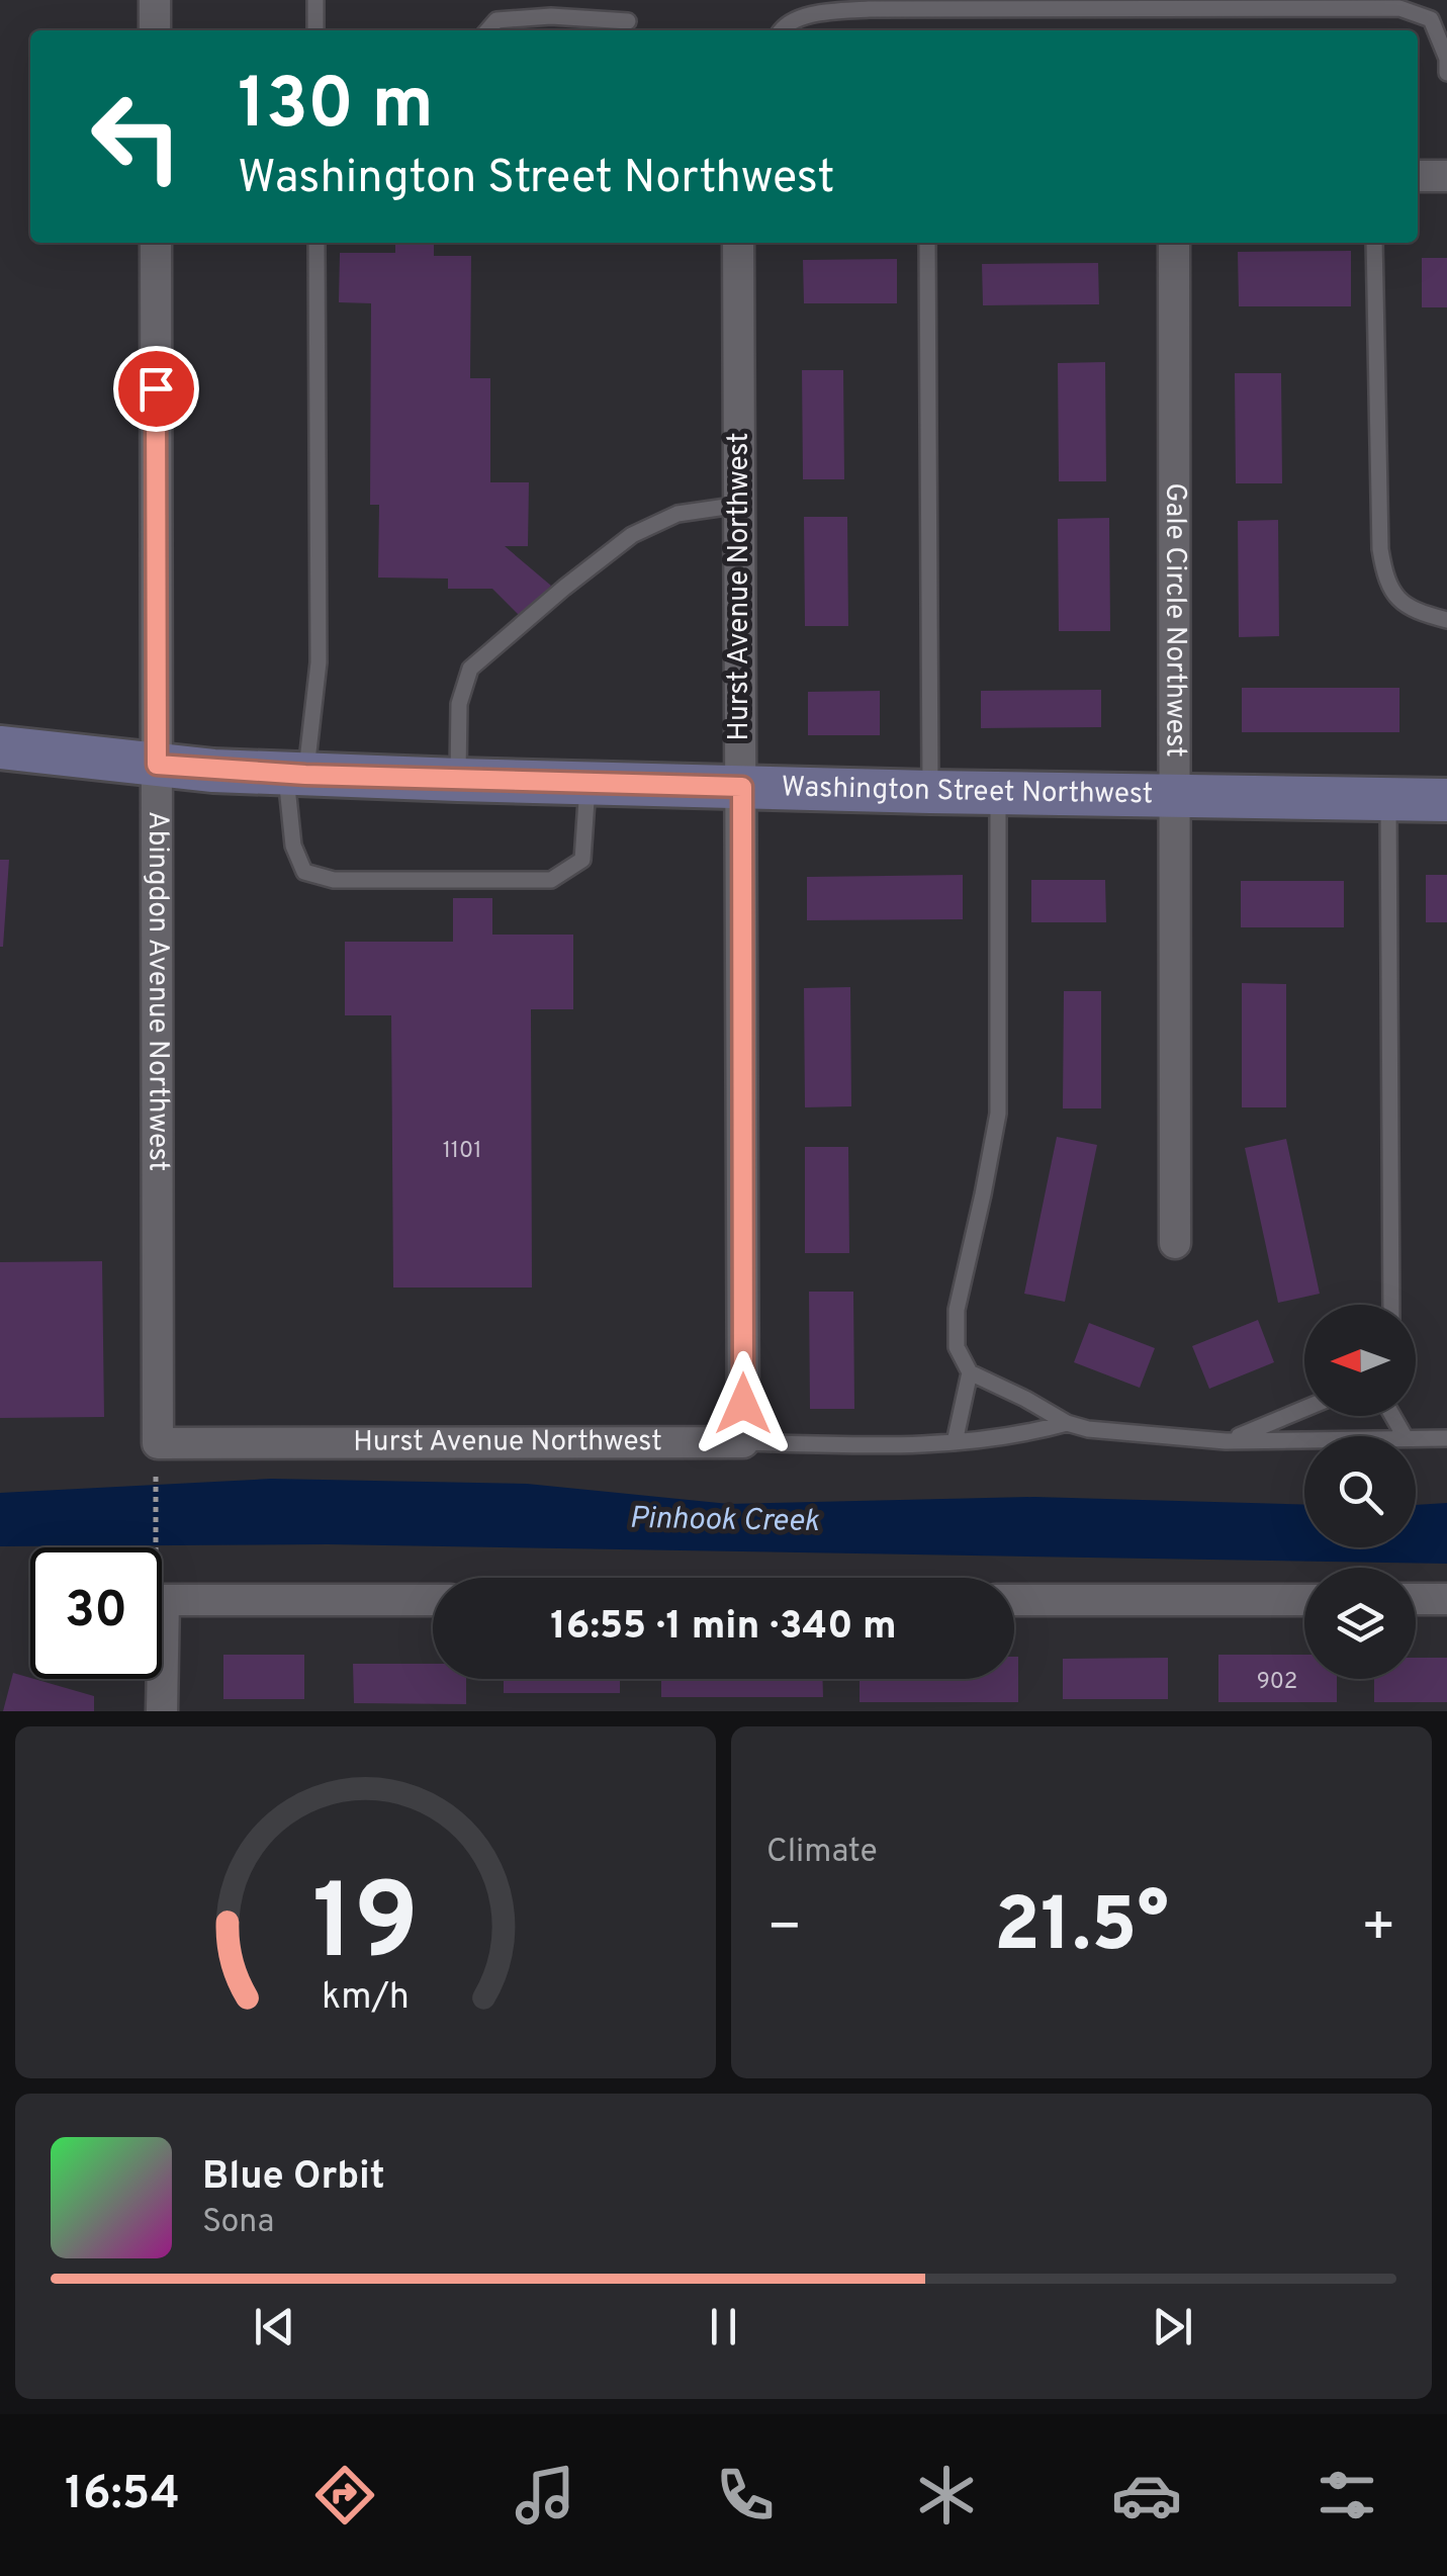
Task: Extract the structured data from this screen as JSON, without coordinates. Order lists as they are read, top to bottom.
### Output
{
  "streets": {
    "main road": ["Washington Street Northwest"],
    "street": ["Hurst Avenue Northwest", "Gale Circle Northwest", "Abingdon Avenue Northwest"]
  },
  "crossings": [
    ["Hurst Avenue Northwest", "Washington Street Northwest"],
    ["Hurst Avenue Northwest", "Abingdon Avenue Northwest"],
    ["Gale Circle Northwest", "Washington Street Northwest"],
    ["Washington Street Northwest", "Abingdon Avenue Northwest"]
  ],
  "water": ["Pinhook Creek"],
  "house_numbers": ["1101", "902"],
  "north": "left",
  "page": {
    "turn": ["130 m", "Washington Street Northwest"],
    "limit": "30",
    "trip": "16:55 · 1 min · 340 m",
    "tile": "Climate",
    "heat": ["−", "21.5°", "+"],
    "song": ["Blue Orbit", "Sona"],
    "tabs": "16:54",
    "gauge": ["19", "km/h"]
  }
}
